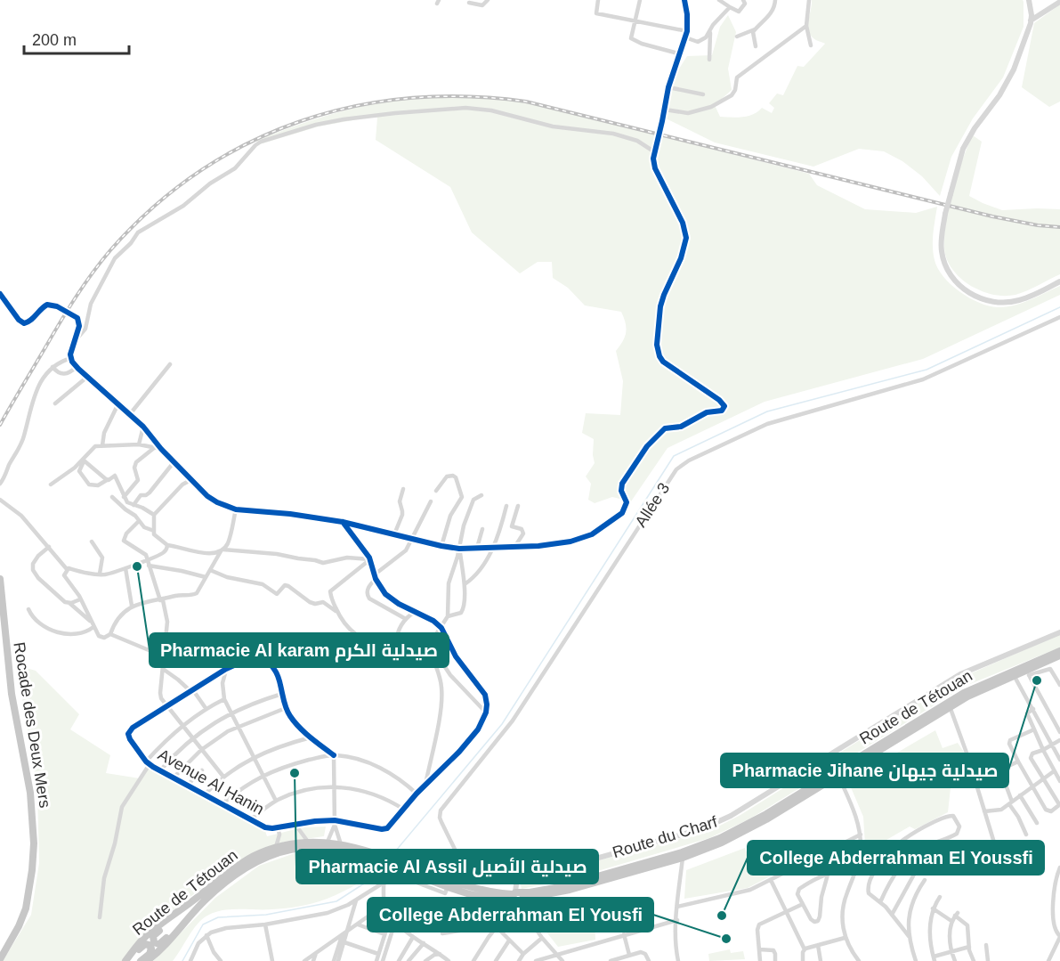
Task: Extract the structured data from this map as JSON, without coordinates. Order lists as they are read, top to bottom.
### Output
{
  "streets": {
    "highway": ["Route de Tétouan", "Rocade des Deux Mers"],
    "street": ["Allée 3", "Avenue Al Hanin", "Route du Charf"]
  },
  "places": [
    "Pharmacie Al karam صيدلية الكرم",
    "Pharmacie Jihane صيدلية جيهان",
    "Pharmacie Al Assil صيدلية الأصيل",
    "College Abderrahman El Youssfi",
    "College Abderrahman El Yousfi"
  ],
  "scale_bar": "200 m"
}
